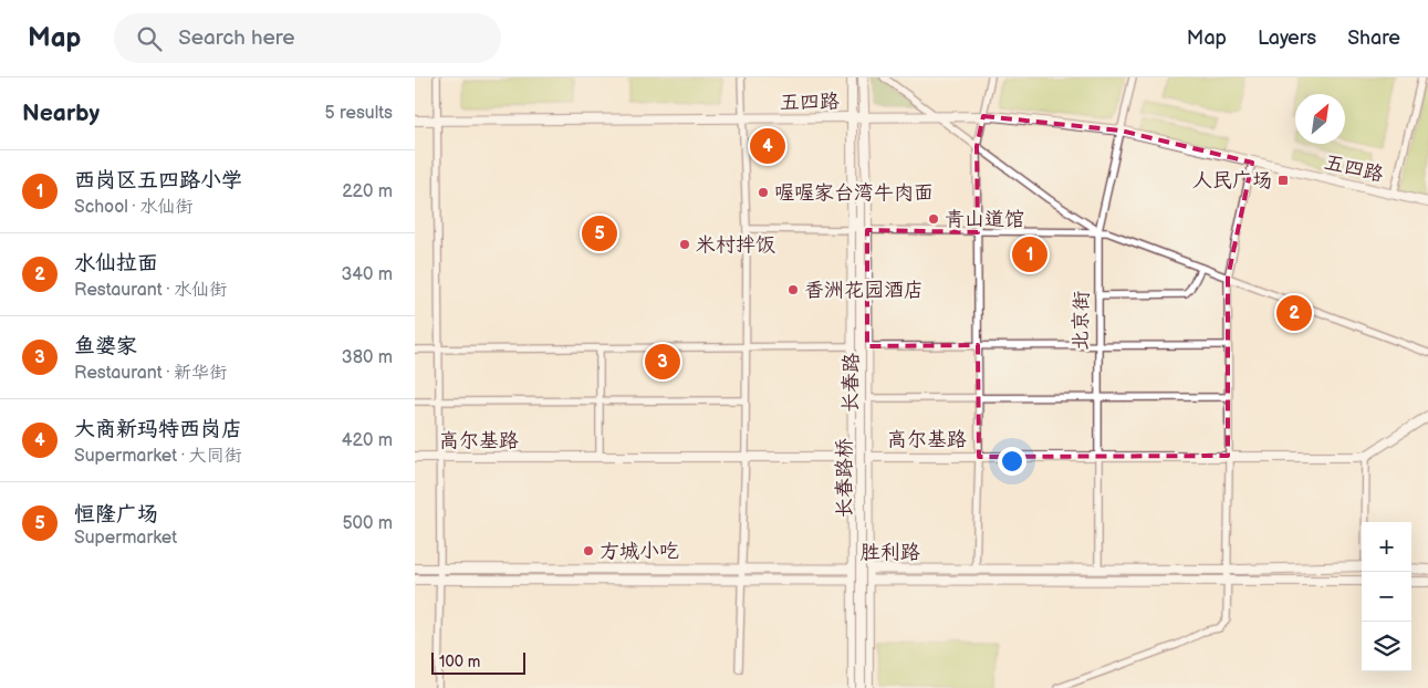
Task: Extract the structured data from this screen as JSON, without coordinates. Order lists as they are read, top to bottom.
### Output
{
  "streets": {
    "main road": [
      "五四路",
      "长春路",
      "高尔基路",
      "长春路桥",
      "胜利路"
    ],
    "street": ["北京街"]
  },
  "crossings": [
    ["五四路", "北京街"],
    ["五四路", "长春路"],
    ["北京街", "高尔基路"],
    ["北京街", "胜利路"],
    ["长春路", "高尔基路"],
    ["长春路", "胜利路"]
  ],
  "places": {
    "transit": ["人民广场"],
    "other": [
      "喔喔家台湾牛肉面",
      "青山道馆",
      "米村拌饭",
      "香洲花园酒店",
      "方城小吃"
    ]
  },
  "scale_bar": "100 m",
  "north": "top right",
  "page": {
    "header": "Map",
    "search": "Search here",
    "nav": ["Map", "Layers", "Share"],
    "heading": ["Nearby", "5 results"],
    "pins": [
      "4",
      "5",
      "1",
      "2",
      "3"
    ],
    "list": [
      {
        "mark": "1",
        "name": "西岗区五四路小学",
        "note": "School · 水仙街",
        "value": "220 m"
      },
      {
        "mark": "2",
        "name": "水仙拉面",
        "note": "Restaurant · 水仙街",
        "value": "340 m"
      },
      {
        "mark": "3",
        "name": "鱼婆家",
        "note": "Restaurant · 新华街",
        "value": "380 m"
      },
      {
        "mark": "4",
        "name": "大商新玛特西岗店",
        "note": "Supermarket · 大同街",
        "value": "420 m"
      },
      {
        "mark": "5",
        "name": "恒隆广场",
        "note": "Supermarket",
        "value": "500 m"
      }
    ],
    "map_buttons": ["+", "−"],
    "scale": "100 m"
  }
}
